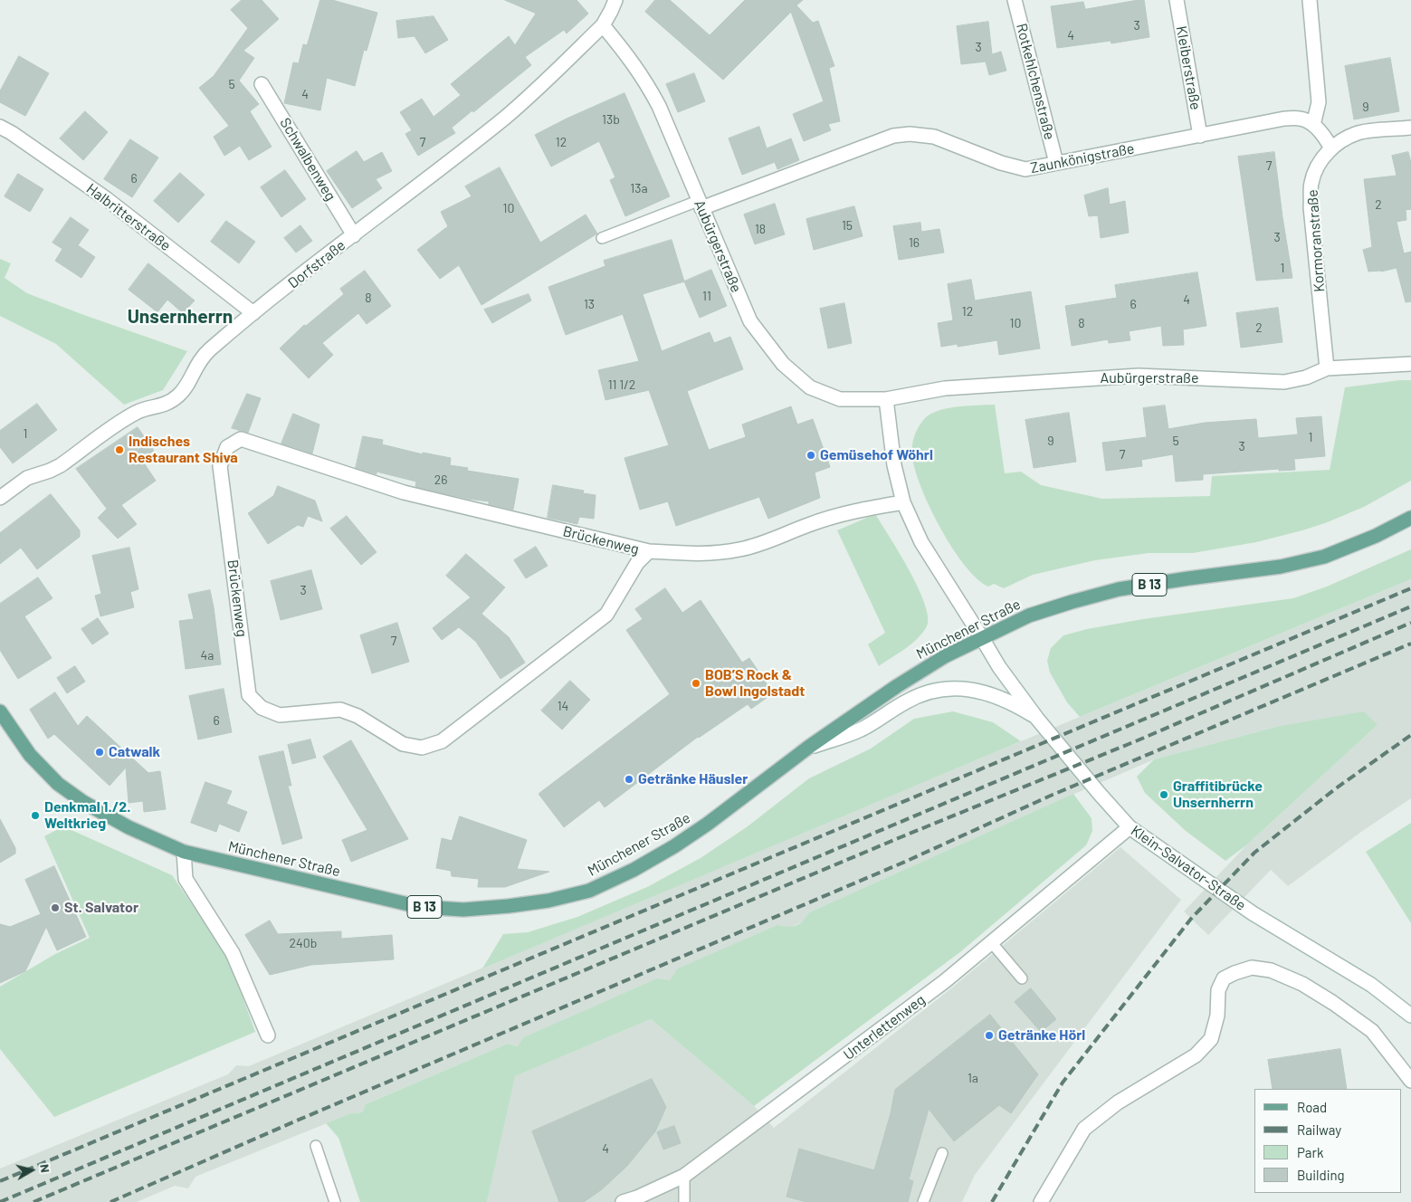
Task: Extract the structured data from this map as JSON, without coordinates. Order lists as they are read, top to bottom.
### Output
{
  "streets": {
    "main road": ["B 13", "Münchener Straße"],
    "street": [
      "Kleiberstraße",
      "Rotkehlchenstraße",
      "Zaunkönigstraße",
      "Schwalbenweg",
      "Halbritterstraße",
      "Kormoranstraße",
      "Aubürgerstraße",
      "Dorfstraße",
      "Brückenweg",
      "Klein-Salvator-Straße",
      "Unterlettenweg"
    ]
  },
  "crossings": [
    ["Kleiberstraße", "Zaunkönigstraße"],
    ["Rotkehlchenstraße", "Zaunkönigstraße"],
    ["Zaunkönigstraße", "Aubürgerstraße"],
    ["Schwalbenweg", "Dorfstraße"],
    ["Halbritterstraße", "Dorfstraße"],
    ["Kormoranstraße", "Aubürgerstraße"],
    ["Aubürgerstraße", "Dorfstraße"],
    ["Brückenweg", "Klein-Salvator-Straße"],
    ["Münchener Straße", "Klein-Salvator-Straße"],
    ["Klein-Salvator-Straße", "Unterlettenweg"]
  ],
  "districts": ["Unsernherrn"],
  "places": [
    "Indisches Restaurant Shiva",
    "Gemüsehof Wöhrl",
    "BOB’S Rock & Bowl Ingolstadt",
    "Catwalk",
    "Getränke Häusler",
    "Graffitibrücke Unsernherrn",
    "Denkmal 1./2. Weltkrieg",
    "St. Salvator",
    "Getränke Hörl"
  ],
  "house_numbers": [
    "3",
    "4",
    "3",
    "5",
    "4",
    "9",
    "13b",
    "7",
    "12",
    "7",
    "6",
    "13a",
    "2",
    "10",
    "15",
    "18",
    "3",
    "16",
    "1",
    "11",
    "8",
    "4",
    "13",
    "6",
    "12",
    "10",
    "8",
    "2",
    "11 1/2",
    "1",
    "1",
    "9",
    "5",
    "3",
    "7",
    "26",
    "3",
    "7",
    "4a",
    "14",
    "6",
    "240b",
    "1a",
    "4"
  ],
  "legend": [
    "Road",
    "Railway",
    "Park",
    "Building"
  ],
  "north": "right"
}
